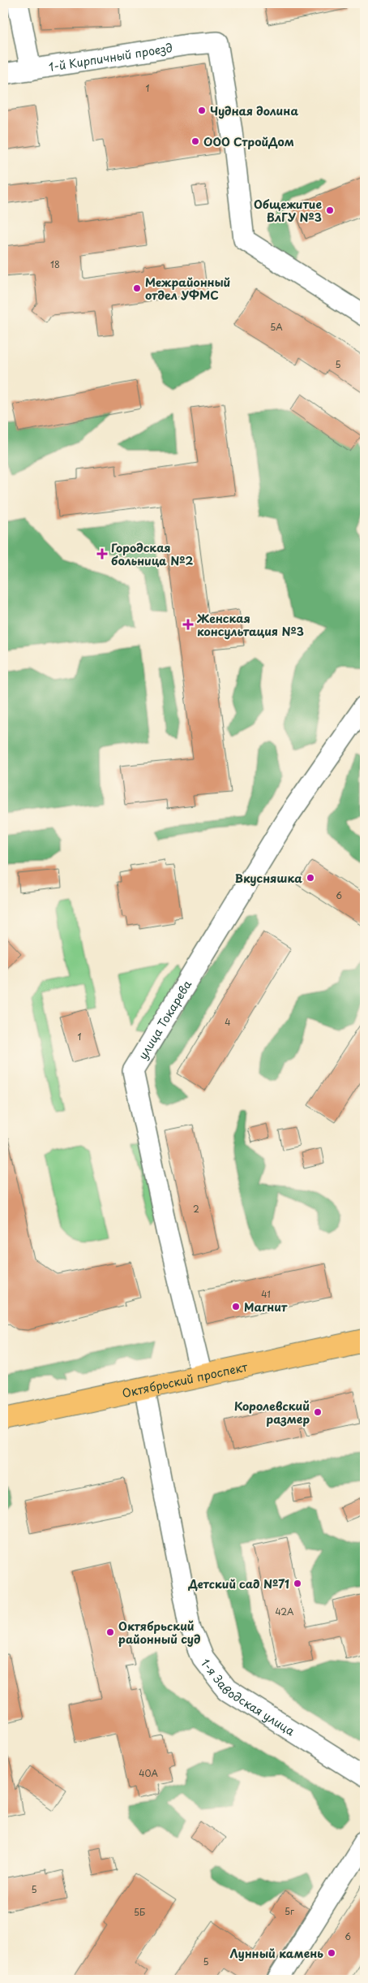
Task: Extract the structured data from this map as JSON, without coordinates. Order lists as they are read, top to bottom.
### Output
{
  "streets": {
    "main road": ["Октябрьский проспект"],
    "street": ["1-й Кирпичный проезд", "улица Токарева", "1-я Заводская улица"]
  },
  "crossings": [
    ["улица Токарева", "Октябрьский проспект"],
    ["Октябрьский проспект", "1-я Заводская улица"]
  ],
  "places": {
    "other": [
      "Чудная долина",
      "ООО СтройДом",
      "Общежитие ВлГУ №3",
      "Межрайонный отдел УФМС",
      "Вкусняшка",
      "Магнит",
      "Королевский размер",
      "Детский сад №71",
      "Октябрьский районный суд",
      "Лунный камень"
    ],
    "health": ["Городская больница №2", "Женская консультация №3"]
  },
  "house_numbers": [
    "1",
    "18",
    "5А",
    "5",
    "6",
    "4",
    "1",
    "2",
    "41",
    "42А",
    "40А",
    "5",
    "5г",
    "5Б",
    "6",
    "5"
  ]
}
